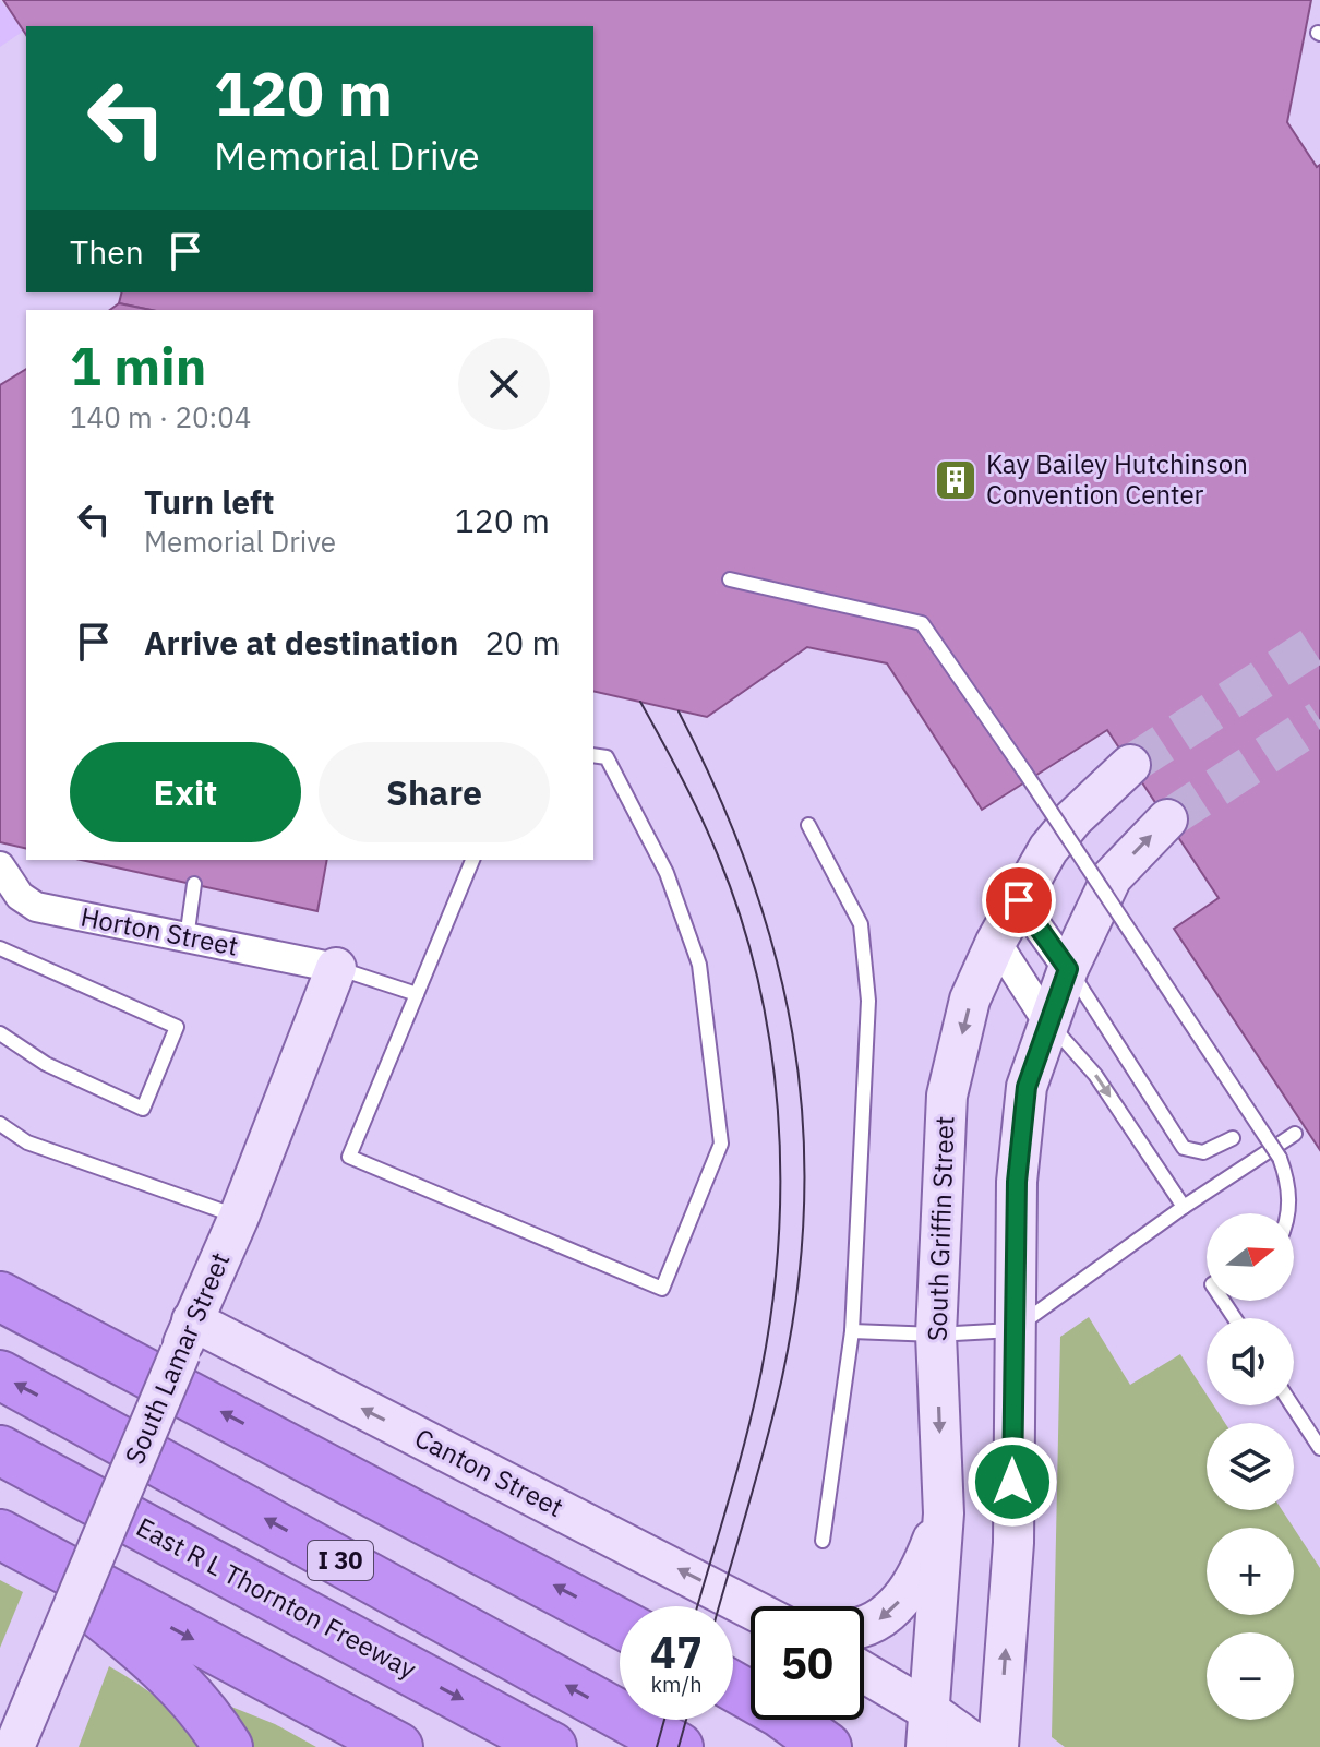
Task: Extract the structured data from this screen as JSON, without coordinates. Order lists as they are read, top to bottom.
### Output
{
  "streets": {
    "highway": ["I 30", "East R L Thornton Freeway"],
    "main road": ["South Griffin Street", "South Lamar Street", "Canton Street"],
    "street": ["Horton Street"]
  },
  "crossings": [
    ["Horton Street", "South Lamar Street"],
    ["South Lamar Street", "Canton Street"]
  ],
  "one_way": ["Canton Street"],
  "places": {
    "building": ["Kay Bailey Hutchinson Convention Center"]
  },
  "north": "right",
  "page": {
    "turn": ["120 m", "Memorial Drive"],
    "then": "Then",
    "heading": ["1 min", "140 m · 20:04"],
    "list": [
      {
        "name": "Turn left",
        "note": "Memorial Drive",
        "value": "120 m"
      },
      {
        "name": "Arrive at destination",
        "value": "20 m"
      }
    ],
    "buttons": ["Exit", "Share"],
    "map_buttons": ["+", "−"],
    "speed": "47 km/h",
    "limit": "50"
  }
}
